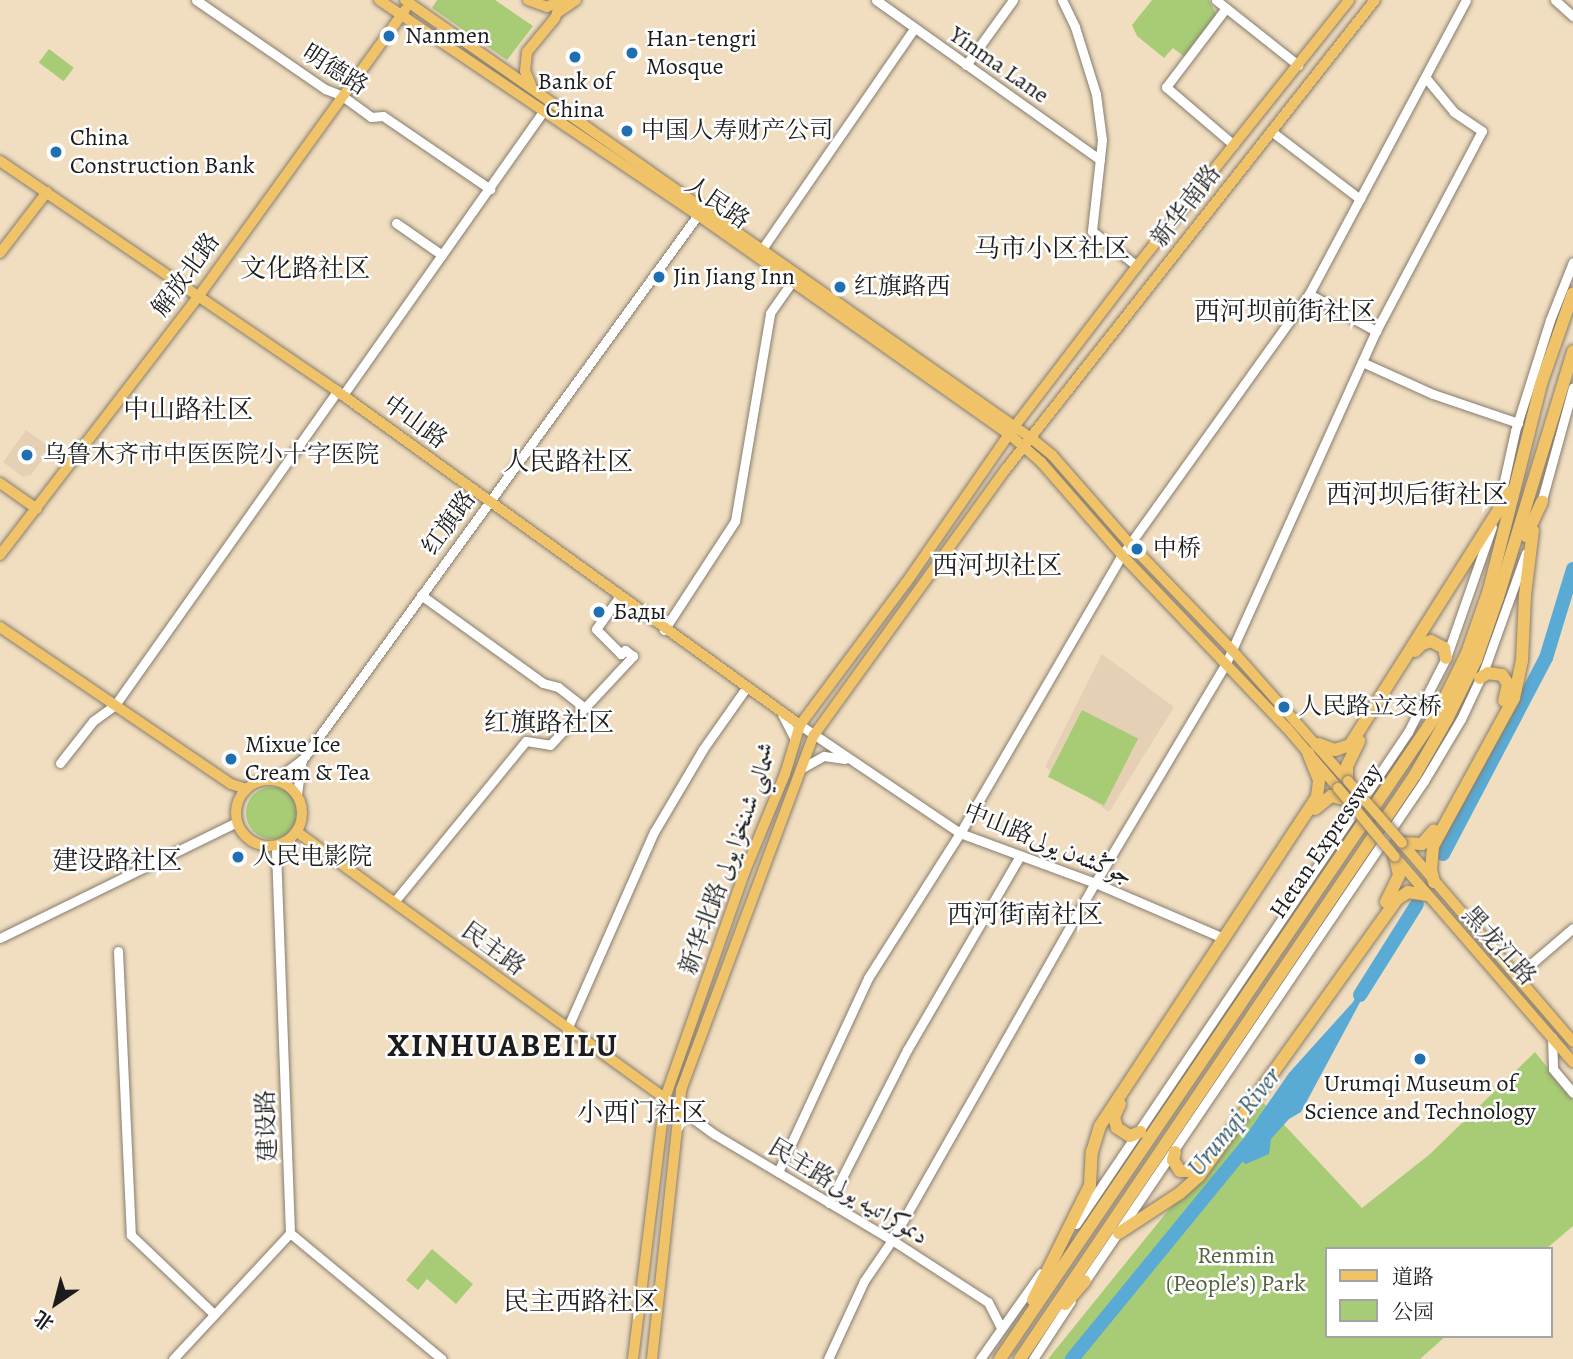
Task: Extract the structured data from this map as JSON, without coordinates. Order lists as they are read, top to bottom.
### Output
{
  "streets": {
    "highway": ["Hetan Expressway"],
    "main road": [
      "人民路",
      "新华南路",
      "解放北路",
      "中山路",
      "新华北路 شىمالىي شىنخۇا يولى",
      "黑龙江路",
      "民主路"
    ],
    "street": [
      "Yinma Lane",
      "明德路",
      "红旗路",
      "中山路جوڭشەن يولى",
      "建设路",
      "民主路دىموكراتىيە يولى"
    ]
  },
  "crossings": [
    ["明德路", "解放北路"],
    ["人民路", "新华南路"],
    ["人民路", "解放北路"],
    ["人民路", "红旗路"],
    ["人民路", "新华北路 شىمالىي شىنخۇا يولى"],
    ["新华南路", "新华北路 شىمالىي شىنخۇا يولى"],
    ["解放北路", "中山路"],
    ["中山路", "红旗路"],
    ["中山路", "中山路جوڭشەن يولى"],
    ["中山路", "新华北路 شىمالىي شىنخۇا يولى"],
    ["中山路جوڭشەن يولى", "新华北路 شىمالىي شىنخۇا يولى"],
    ["新华北路 شىمالىي شىنخۇا يولى", "民主路"],
    ["新华北路 شىمالىي شىنخۇا يولى", "民主路دىموكراتىيە يولى"],
    ["民主路", "建设路"],
    ["民主路", "民主路دىموكراتىيە يولى"]
  ],
  "districts": [
    "马市小区社区",
    "文化路社区",
    "西河坝前街社区",
    "中山路社区",
    "人民路社区",
    "西河坝后街社区",
    "西河坝社区",
    "红旗路社区",
    "建设路社区",
    "西河街南社区",
    "XINHUABEILU",
    "小西门社区",
    "民主西路社区"
  ],
  "water": ["Urumqi River"],
  "parks": ["Renmin (People’s) Park"],
  "places": [
    "Nanmen",
    "Han-tengri Mosque",
    "Bank of China",
    "中国人寿财产公司",
    "China Construction Bank",
    "Jin Jiang Inn",
    "红旗路西",
    "乌鲁木齐市中医医院小十字医院",
    "中桥",
    "Бады",
    "人民路立交桥",
    "Mixue Ice Cream & Tea",
    "人民电影院",
    "Urumqi Museum of Science and Technology"
  ],
  "legend": ["道路", "公园"],
  "north": "bottom left"
}
